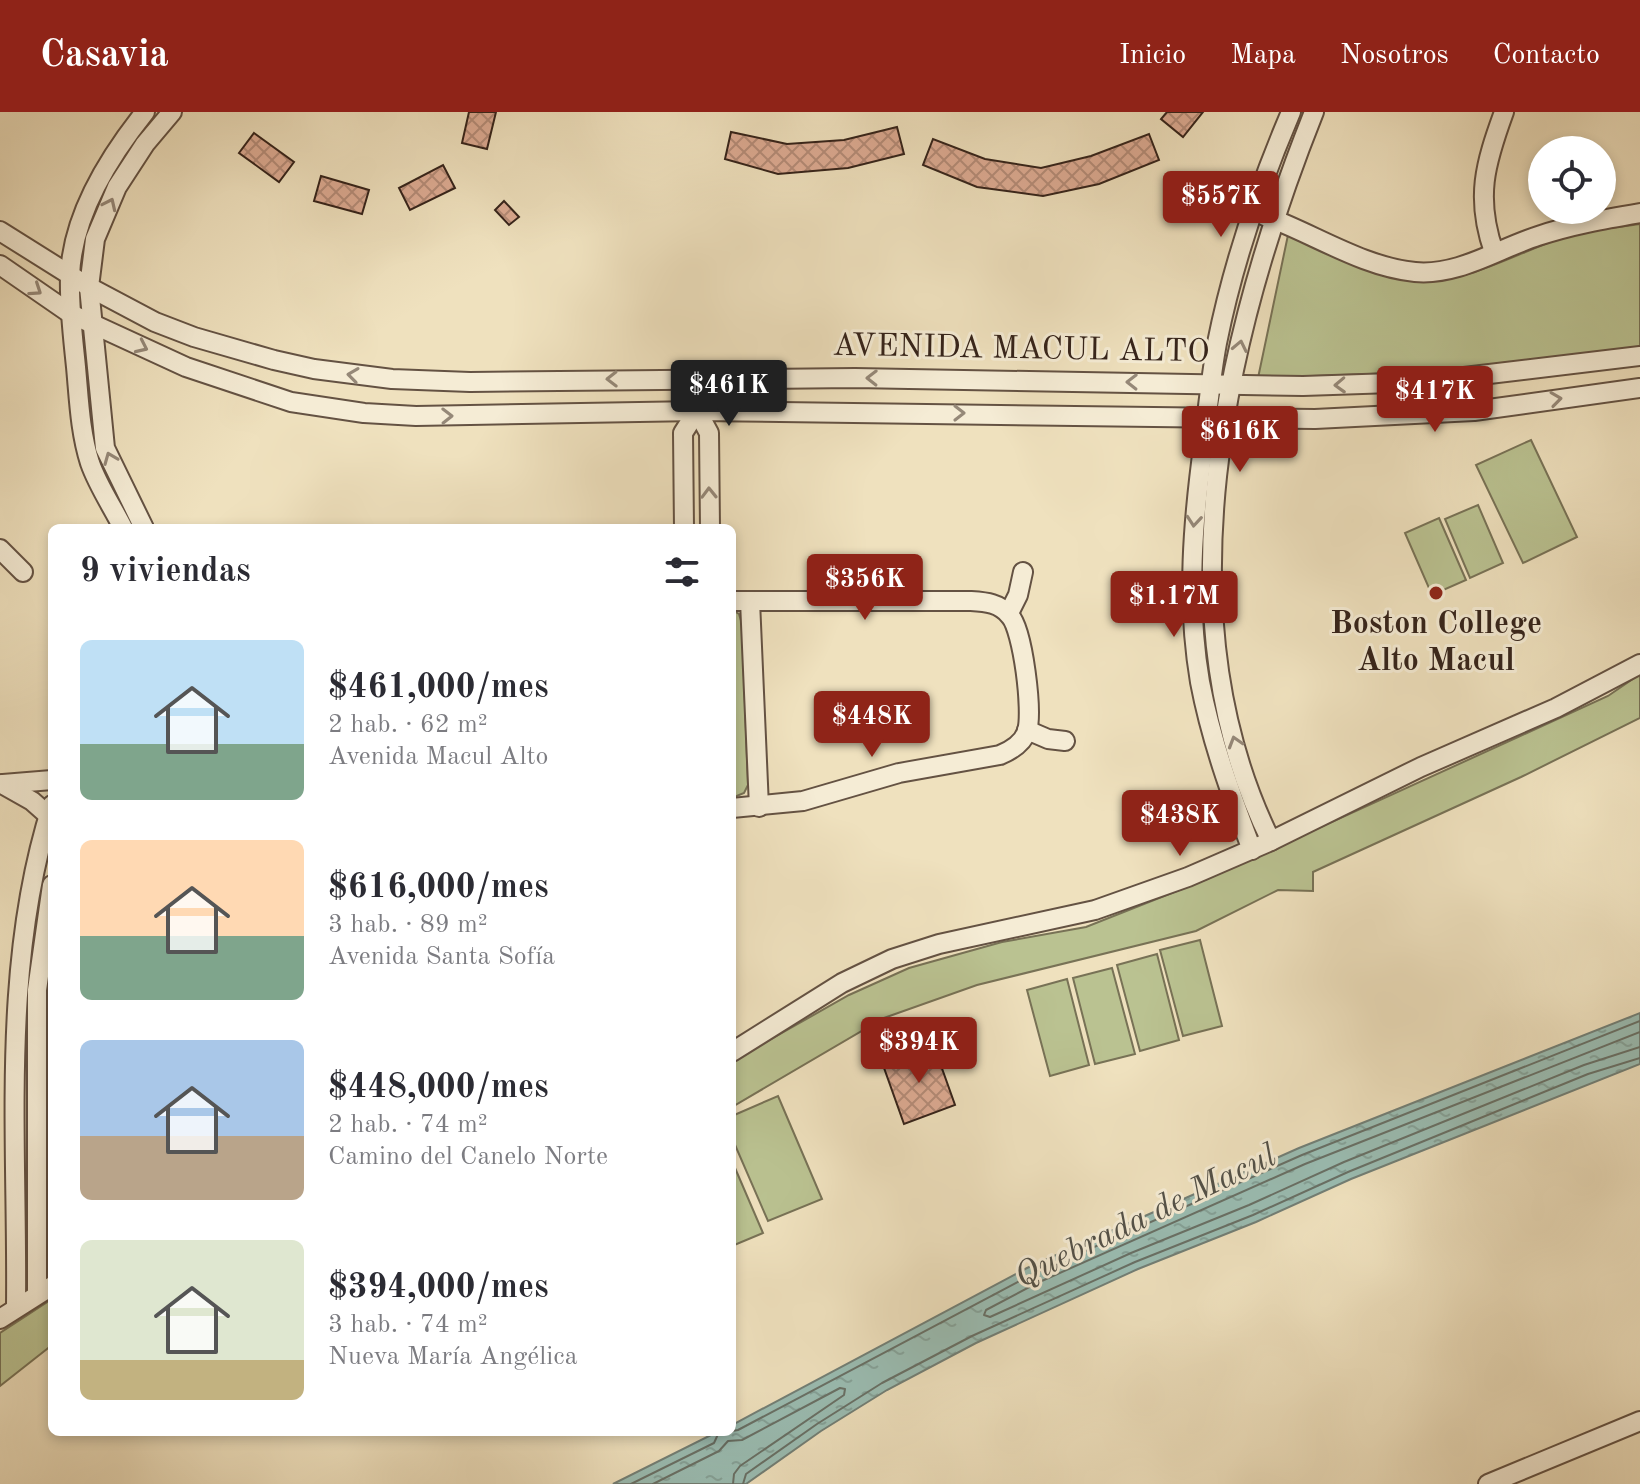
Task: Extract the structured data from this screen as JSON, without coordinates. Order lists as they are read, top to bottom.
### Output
{
  "streets": {
    "street": ["AVENIDA MACUL ALTO"]
  },
  "water": ["Quebrada de Macul"],
  "places": ["Boston College Alto Macul"],
  "page": {
    "header": "Casavia",
    "nav": [
      "Inicio",
      "Mapa",
      "Nosotros",
      "Contacto"
    ],
    "price": [
      "$557K",
      "$461K",
      "$417K",
      "$616K",
      "$356K",
      "$1.17M",
      "$448K",
      "$438K",
      "$394K"
    ],
    "heading": "9 viviendas",
    "list": [
      {
        "name": "$461,000/mes",
        "note": "2 hab. · 62 m² · Avenida Macul Alto"
      },
      {
        "name": "$616,000/mes",
        "note": "3 hab. · 89 m² · Avenida Santa Sofía"
      },
      {
        "name": "$448,000/mes",
        "note": "2 hab. · 74 m² · Camino del Canelo Norte"
      },
      {
        "name": "$394,000/mes",
        "note": "3 hab. · 74 m² · Nueva María Angélica"
      }
    ]
  }
}
